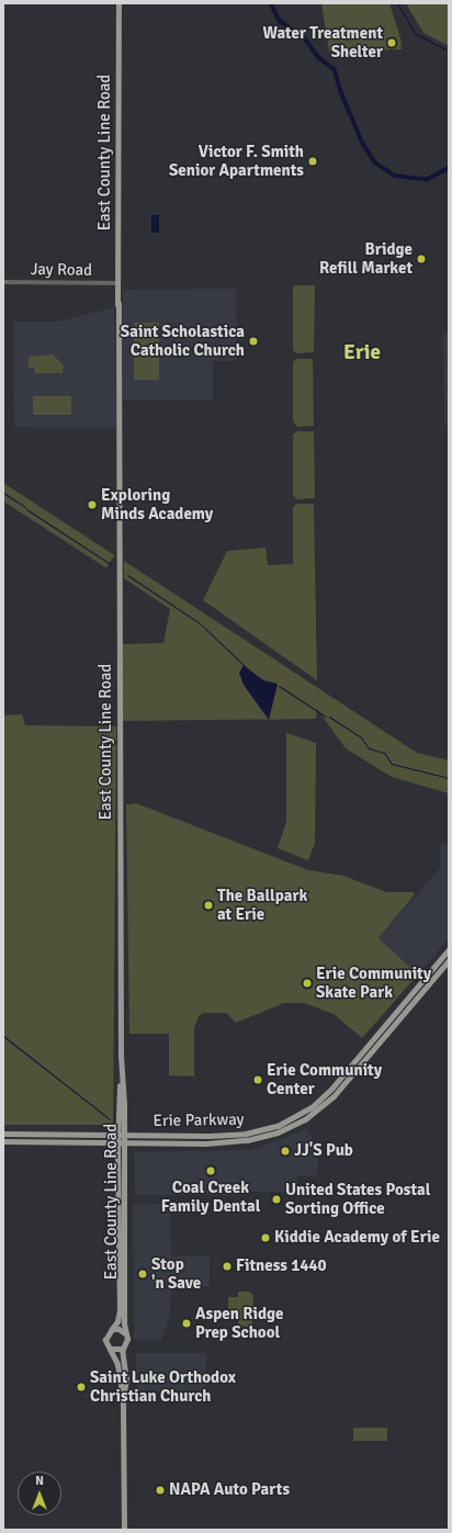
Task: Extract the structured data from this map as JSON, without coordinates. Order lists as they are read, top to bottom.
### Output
{
  "streets": {
    "main road": ["East County Line Road", "Erie Parkway"],
    "street": ["Jay Road"]
  },
  "crossings": [
    ["East County Line Road", "Jay Road"],
    ["East County Line Road", "Erie Parkway"]
  ],
  "districts": ["Erie"],
  "places": [
    "Water Treatment Shelter",
    "Victor F. Smith Senior Apartments",
    "Bridge Refill Market",
    "Saint Scholastica Catholic Church",
    "Exploring Minds Academy",
    "The Ballpark at Erie",
    "Erie Community Skate Park",
    "Erie Community Center",
    "JJ'S Pub",
    "Coal Creek Family Dental",
    "United States Postal Sorting Office",
    "Kiddie Academy of Erie",
    "Fitness 1440",
    "Stop 'n Save",
    "Aspen Ridge Prep School",
    "Saint Luke Orthodox Christian Church",
    "NAPA Auto Parts"
  ],
  "north": "top"
}
